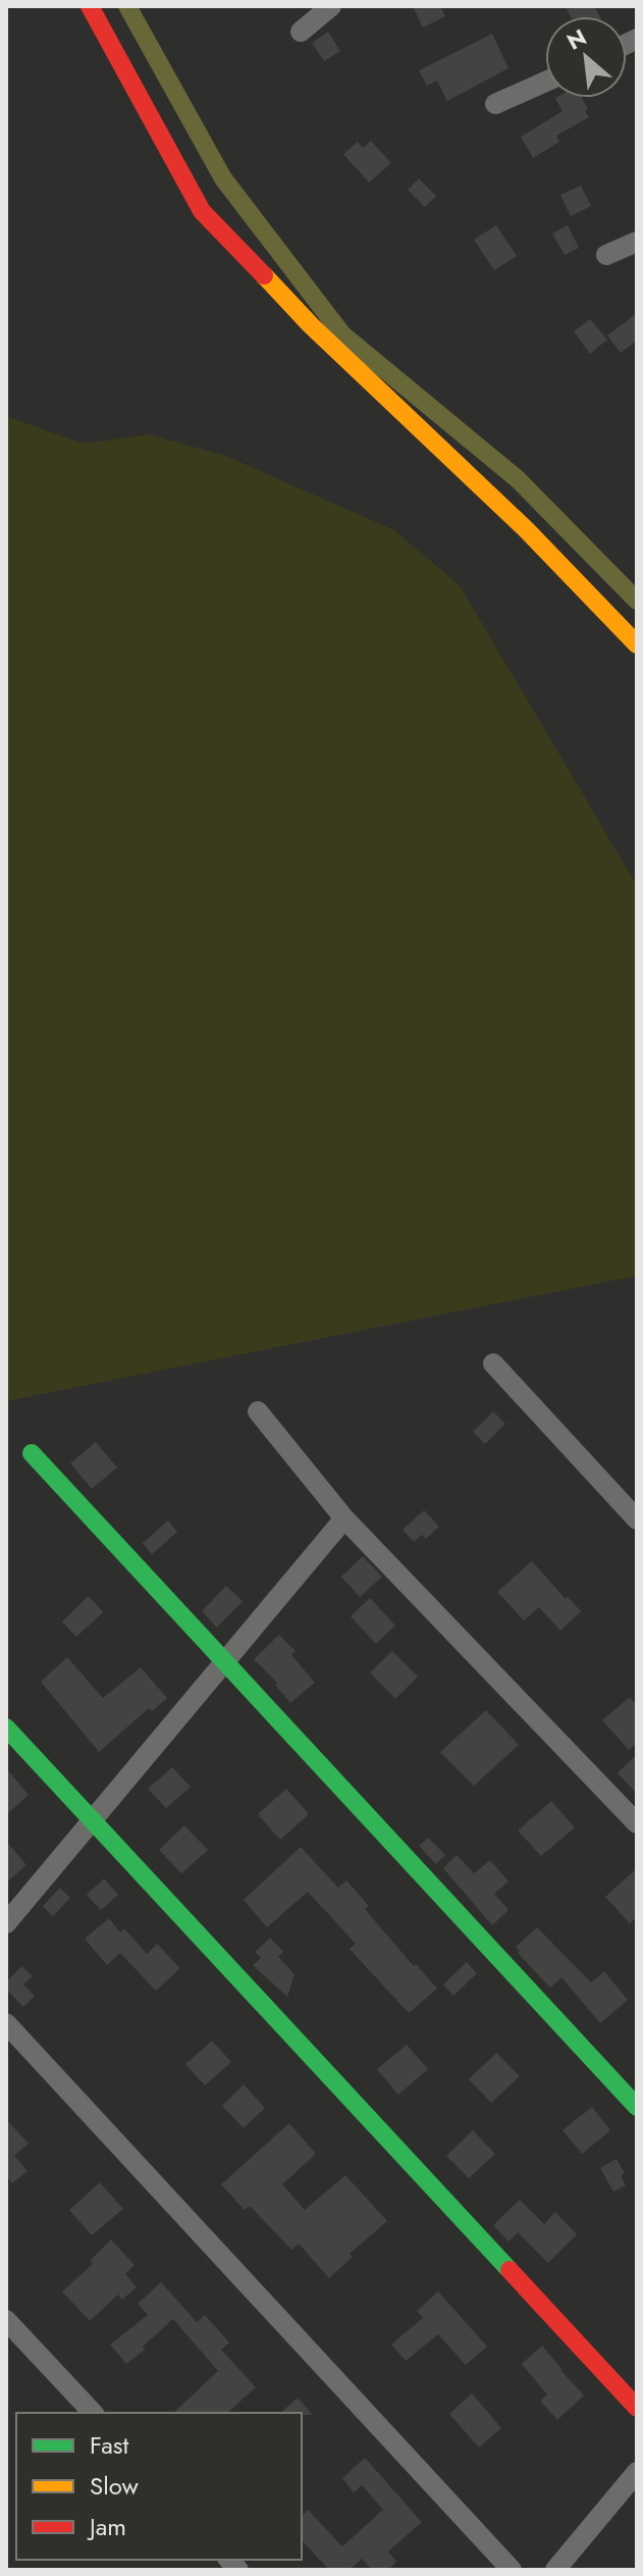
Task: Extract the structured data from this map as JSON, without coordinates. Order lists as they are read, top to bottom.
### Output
{
  "legend": ["Fast", "Slow", "Jam"],
  "north": "top left"
}
